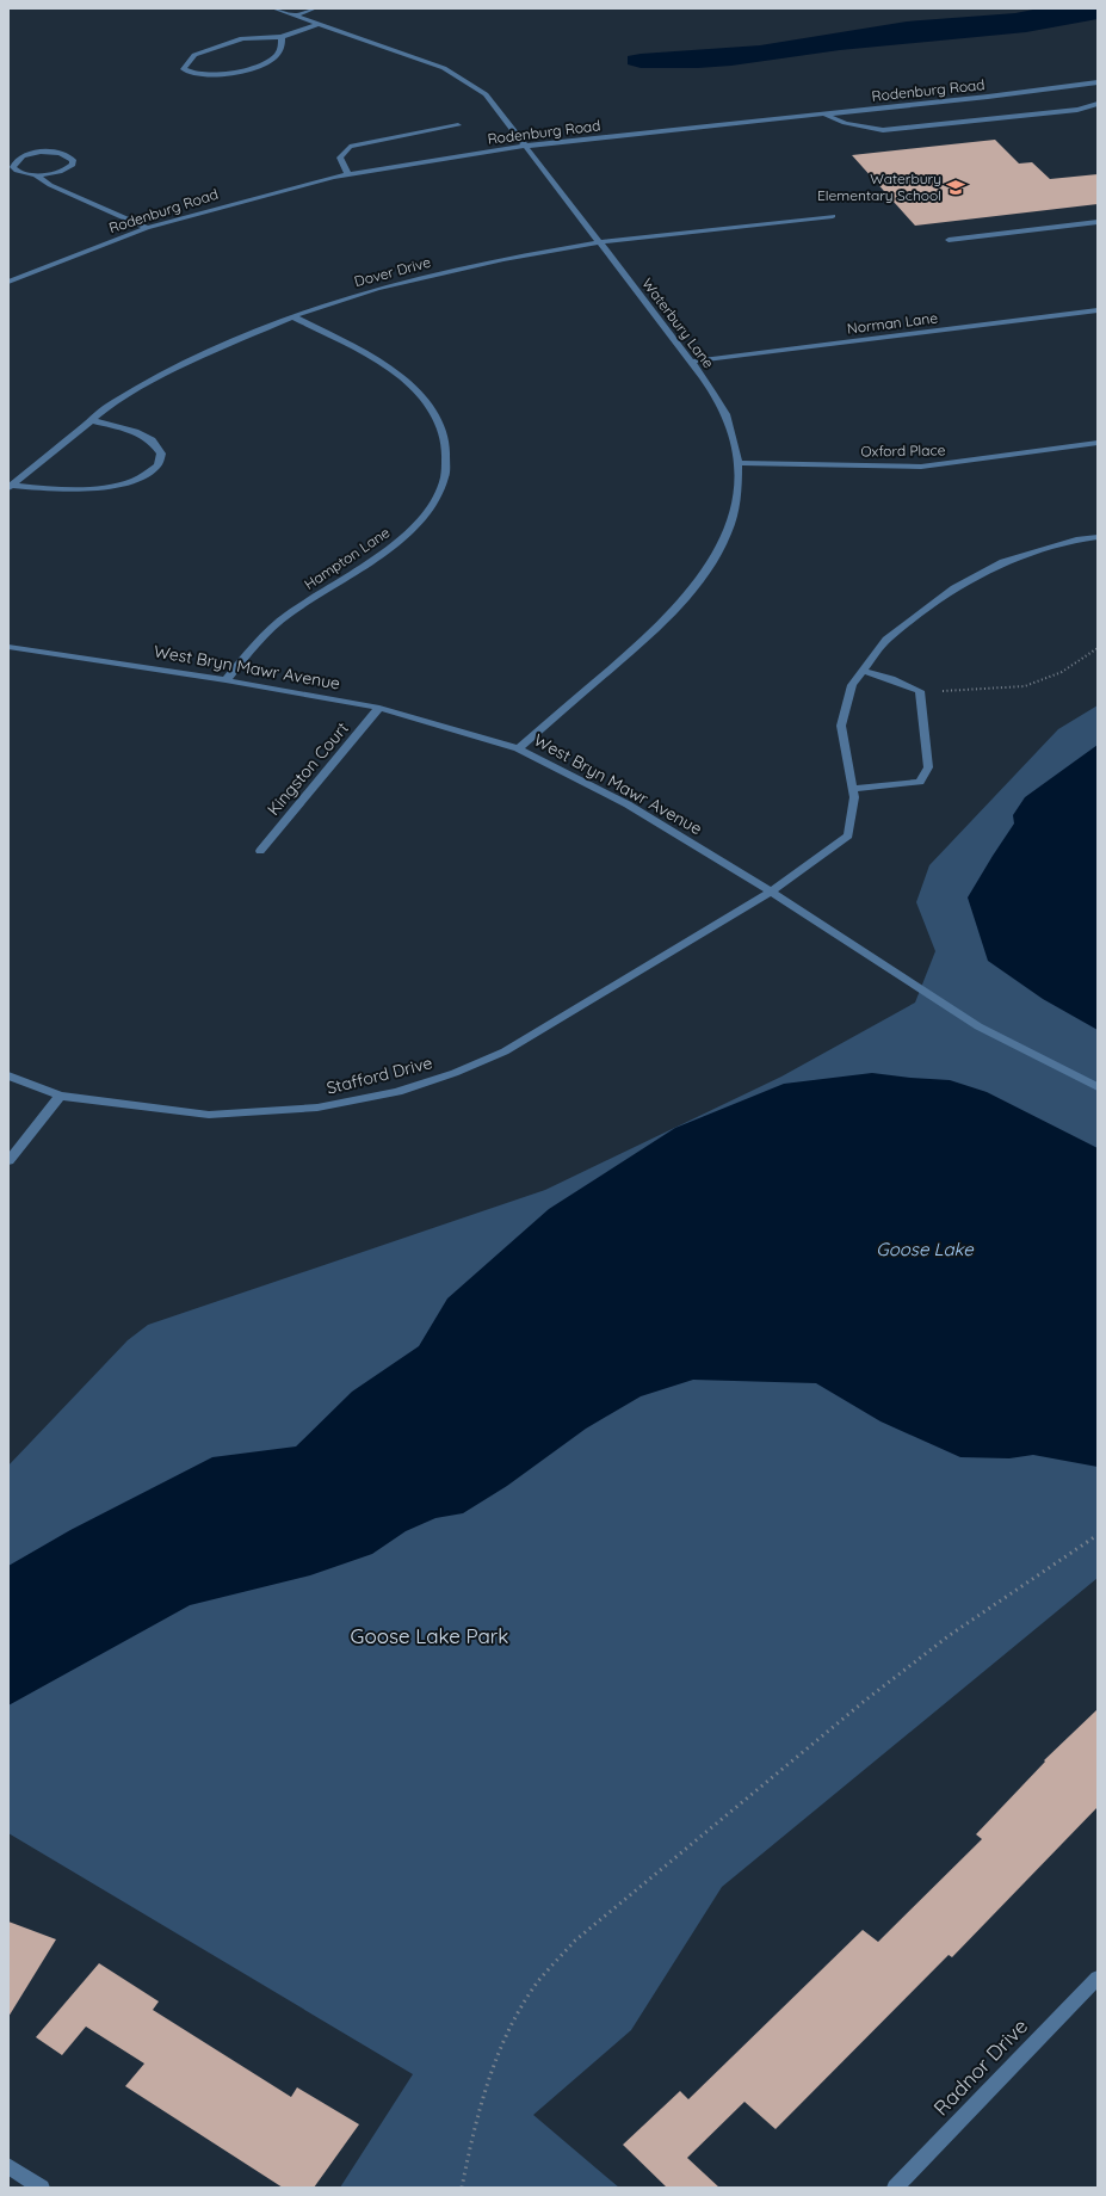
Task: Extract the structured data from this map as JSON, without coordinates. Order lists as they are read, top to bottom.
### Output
{
  "streets": {
    "street": [
      "Rodenburg Road",
      "Dover Drive",
      "Waterbury Lane",
      "Norman Lane",
      "Oxford Place",
      "Hampton Lane",
      "West Bryn Mawr Avenue",
      "Kingston Court",
      "Stafford Drive",
      "Radnor Drive"
    ]
  },
  "crossings": [
    ["Rodenburg Road", "Waterbury Lane"],
    ["Dover Drive", "Waterbury Lane"],
    ["Dover Drive", "Hampton Lane"],
    ["Waterbury Lane", "Norman Lane"],
    ["Waterbury Lane", "Oxford Place"],
    ["Waterbury Lane", "West Bryn Mawr Avenue"],
    ["Hampton Lane", "West Bryn Mawr Avenue"],
    ["West Bryn Mawr Avenue", "Kingston Court"],
    ["West Bryn Mawr Avenue", "Stafford Drive"]
  ],
  "water": ["Goose Lake"],
  "parks": ["Goose Lake Park"],
  "places": {
    "school or university": ["Waterbury Elementary School"]
  }
}
